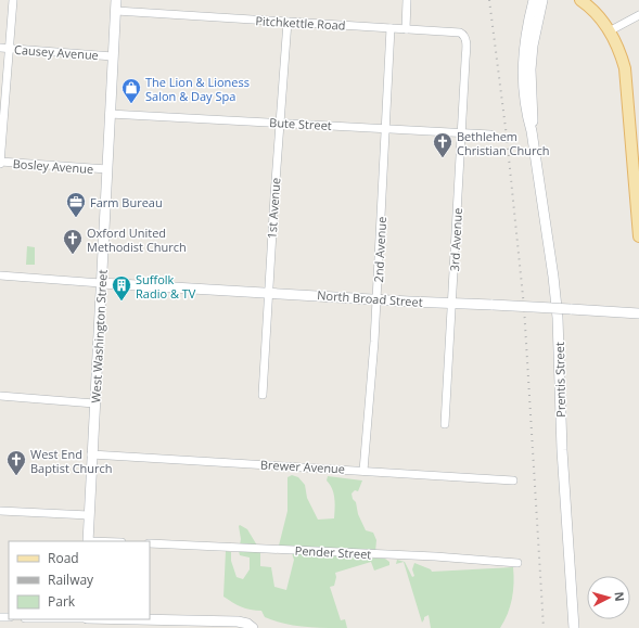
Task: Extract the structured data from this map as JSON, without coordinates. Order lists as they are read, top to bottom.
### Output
{
  "streets": {
    "street": [
      "Pitchkettle Road",
      "Causey Avenue",
      "Bute Street",
      "Bosley Avenue",
      "1st Avenue",
      "3rd Avenue",
      "2nd Avenue",
      "North Broad Street",
      "West Washington Street",
      "Prentis Street",
      "Brewer Avenue",
      "Pender Street"
    ]
  },
  "crossings": [
    ["Pitchkettle Road", "1st Avenue"],
    ["Pitchkettle Road", "3rd Avenue"],
    ["Pitchkettle Road", "2nd Avenue"],
    ["Pitchkettle Road", "West Washington Street"],
    ["Causey Avenue", "West Washington Street"],
    ["Bute Street", "1st Avenue"],
    ["Bute Street", "3rd Avenue"],
    ["Bute Street", "2nd Avenue"],
    ["Bute Street", "West Washington Street"],
    ["Bosley Avenue", "West Washington Street"],
    ["1st Avenue", "North Broad Street"],
    ["3rd Avenue", "North Broad Street"],
    ["2nd Avenue", "North Broad Street"],
    ["2nd Avenue", "Brewer Avenue"],
    ["North Broad Street", "West Washington Street"],
    ["West Washington Street", "Brewer Avenue"]
  ],
  "places": {
    "shop": ["The Lion & Lioness Salon & Day Spa"],
    "church": ["Bethlehem Christian Church", "Oxford United Methodist Church", "West End Baptist Church"],
    "office": ["Farm Bureau"],
    "building": ["Suffolk Radio & TV"]
  },
  "legend": ["Road", "Railway", "Park"],
  "north": "right"
}
